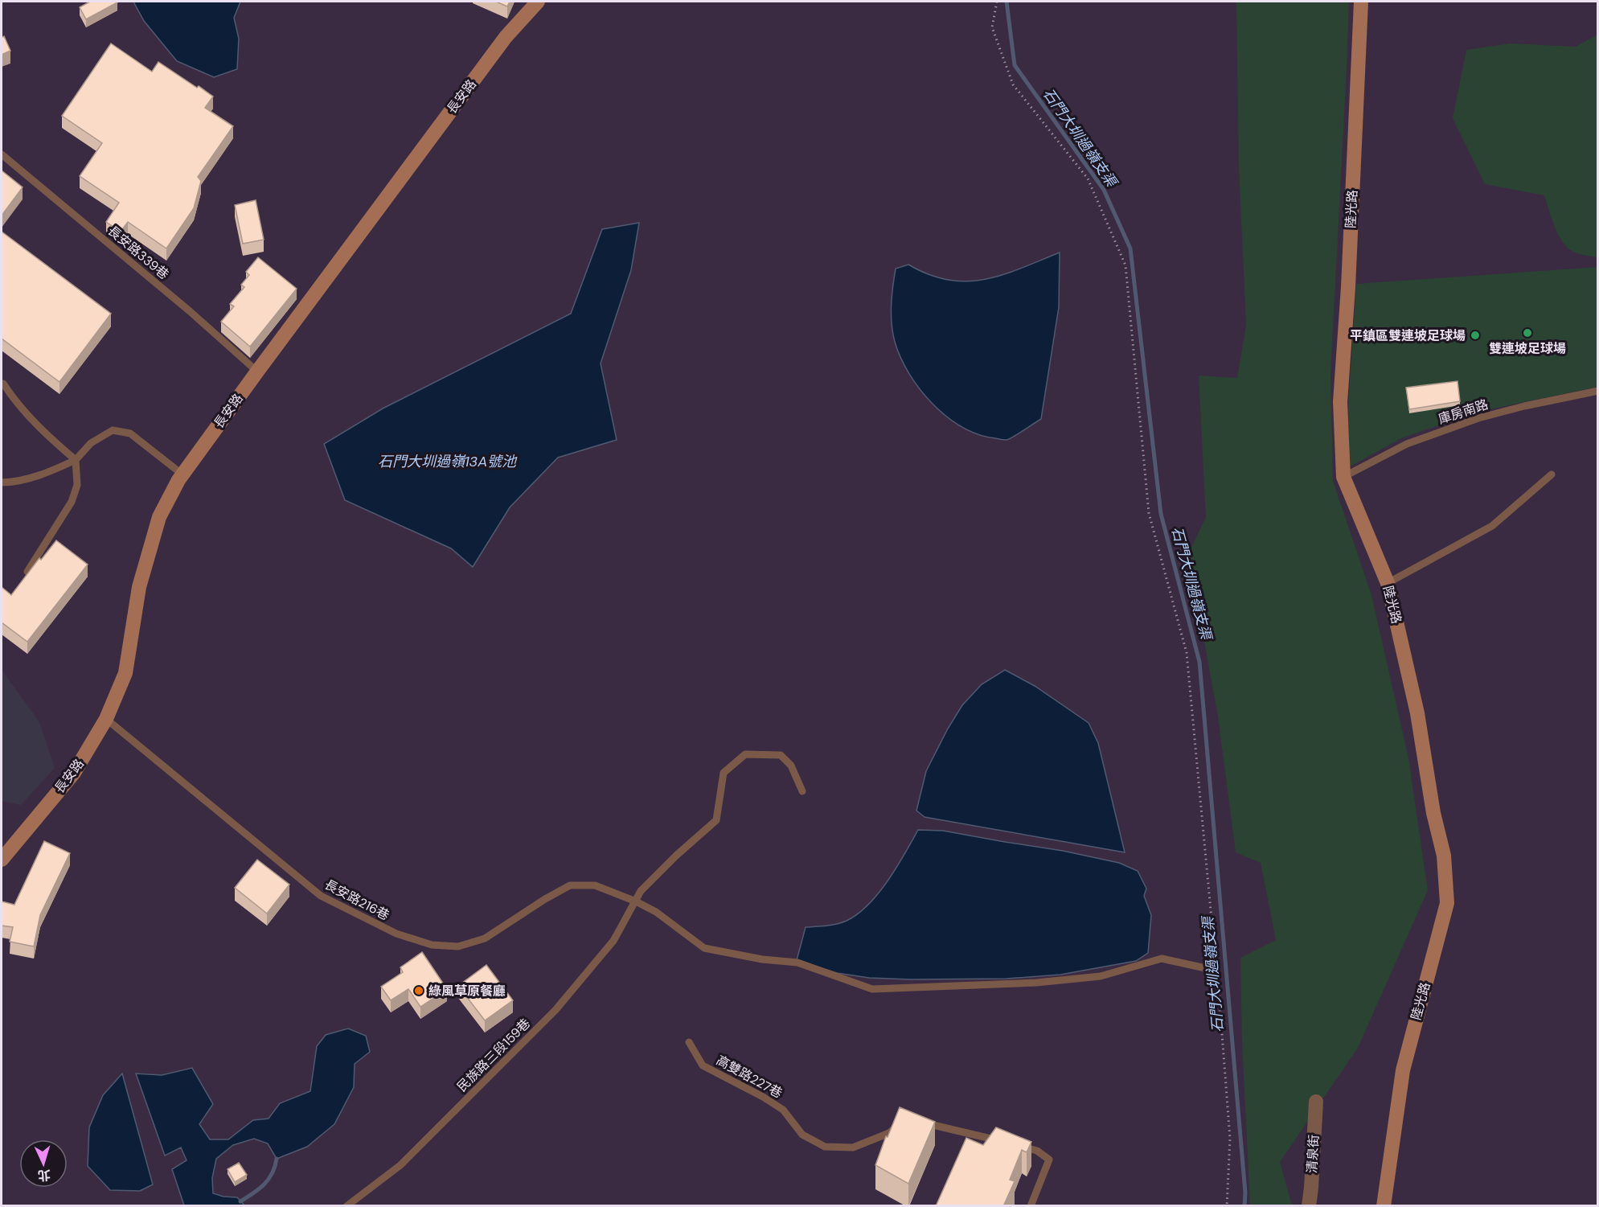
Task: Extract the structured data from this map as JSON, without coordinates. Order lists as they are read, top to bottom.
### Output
{
  "streets": {
    "street": ["長安路", "陸光路", "清泉街"],
    "lane": [
      "長安路339巷",
      "庫房南路",
      "長安路216巷",
      "民族路三段159巷",
      "高雙路227巷"
    ]
  },
  "crossings": [
    ["長安路", "長安路339巷"],
    ["長安路", "長安路216巷"],
    ["陸光路", "庫房南路"],
    ["長安路216巷", "民族路三段159巷"]
  ],
  "water": ["石門大圳過嶺支渠", "石門大圳過嶺13A號池"],
  "places": ["雙連坡足球場", "平鎮區雙連坡足球場", "綠風草原餐廳"],
  "north": "bottom"
}
